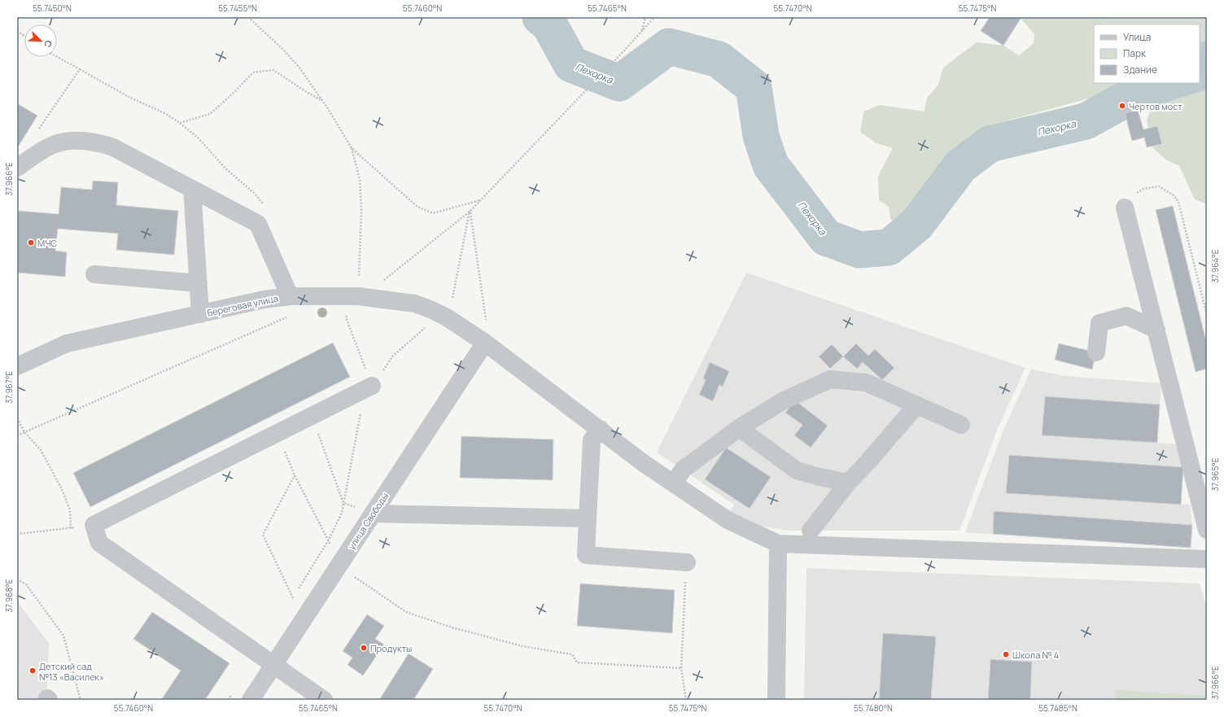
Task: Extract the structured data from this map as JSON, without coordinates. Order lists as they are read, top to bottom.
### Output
{
  "streets": {
    "street": ["Береговая улица", "улица Свободы"]
  },
  "crossings": [
    ["Береговая улица", "улица Свободы"]
  ],
  "water": ["Пехорка"],
  "places": [
    "Чертов мост",
    "МЧС",
    "Продукты",
    "Школа № 4",
    "Детский сад №13 «Василек»"
  ],
  "legend": ["Улица", "Парк", "Здание"],
  "north": "bottom right",
  "coordinates": [
    "55.7450°N",
    "55.7455°N",
    "55.7460°N",
    "55.7465°N",
    "55.7470°N",
    "55.7475°N",
    "37.966°E",
    "37.964°E",
    "37.967°E",
    "37.965°E",
    "37.968°E",
    "55.7480°N",
    "55.7485°N"
  ]
}
